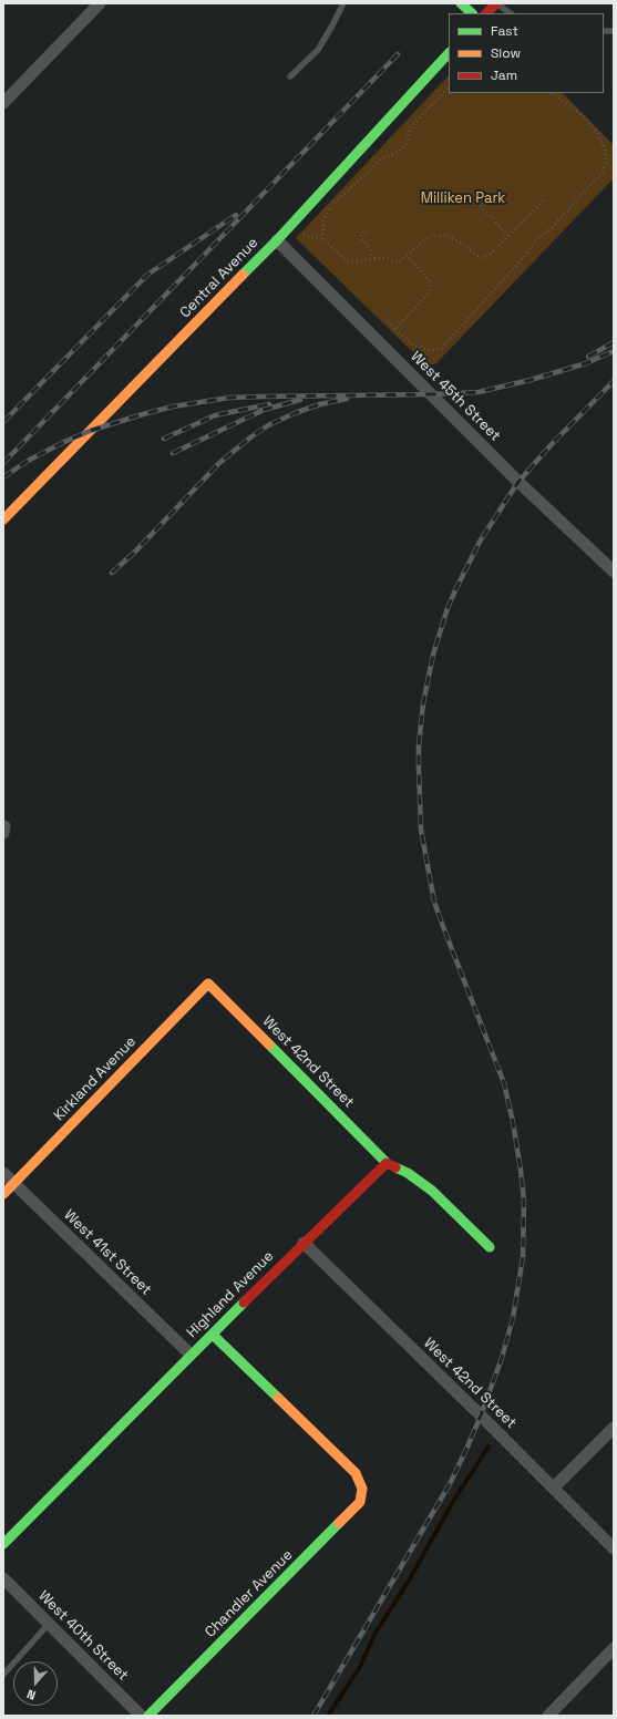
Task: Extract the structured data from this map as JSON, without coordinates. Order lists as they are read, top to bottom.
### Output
{
  "streets": {
    "street": [
      "Central Avenue",
      "West 45th Street",
      "West 42nd Street",
      "Kirkland Avenue",
      "West 41st Street",
      "Highland Avenue",
      "Chandler Avenue",
      "West 40th Street"
    ]
  },
  "crossings": [
    ["Central Avenue", "West 45th Street"],
    ["West 42nd Street", "Kirkland Avenue"],
    ["West 42nd Street", "Highland Avenue"],
    ["Kirkland Avenue", "West 41st Street"],
    ["West 41st Street", "Highland Avenue"],
    ["Highland Avenue", "Chandler Avenue"]
  ],
  "parks": ["Milliken Park"],
  "legend": ["Fast", "Slow", "Jam"],
  "north": "bottom"
}
